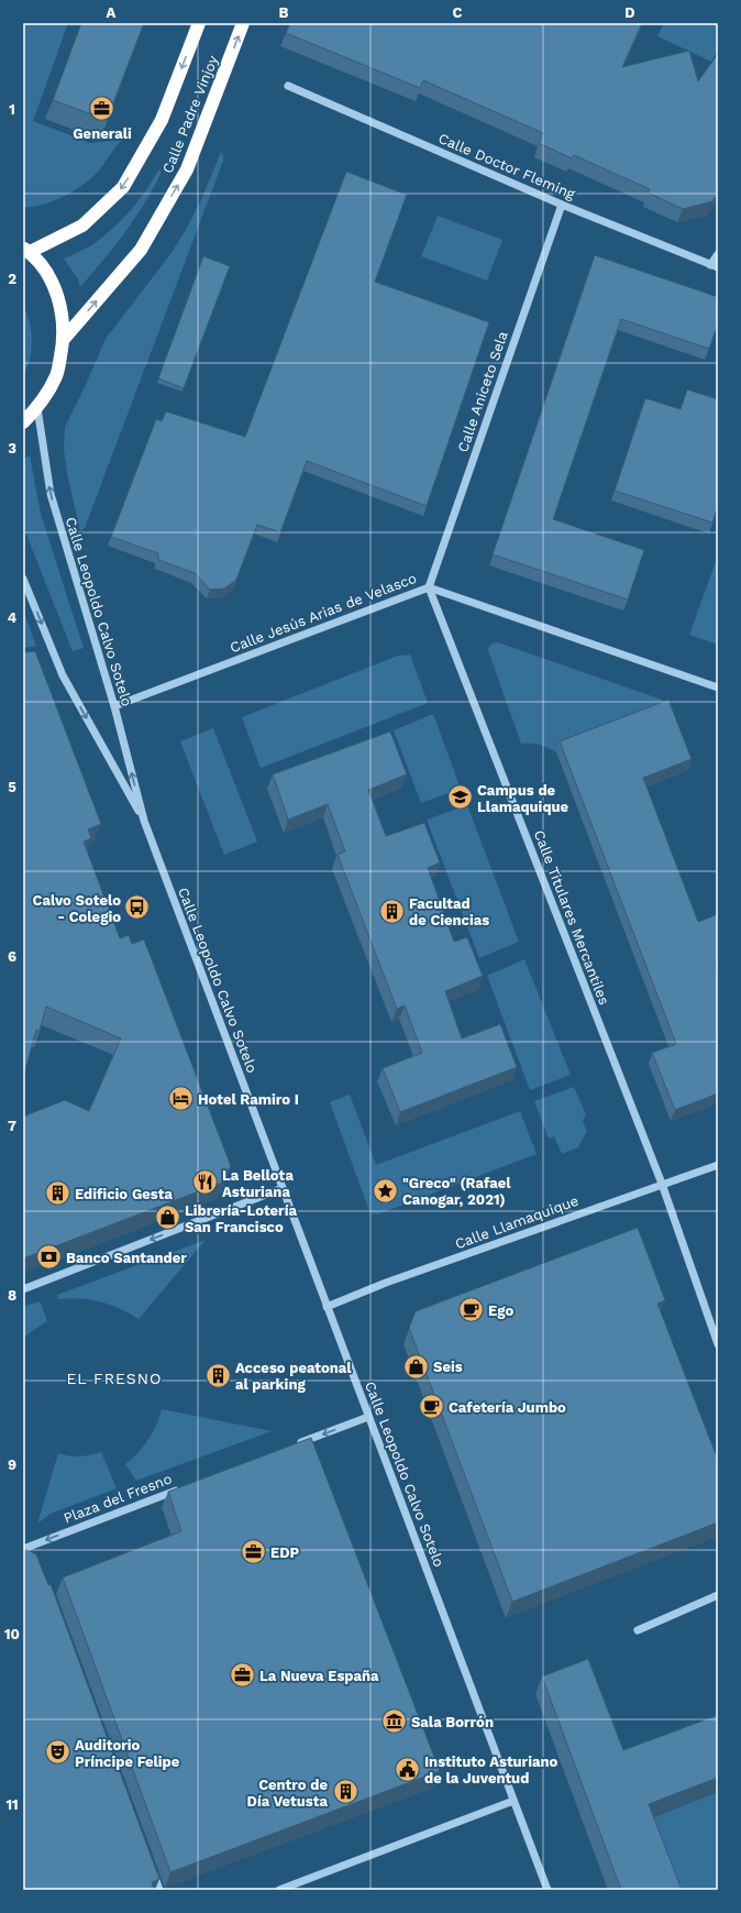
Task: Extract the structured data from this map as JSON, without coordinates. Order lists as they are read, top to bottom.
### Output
{
  "streets": {
    "highway": ["Calle Padre Vinjoy"],
    "street": [
      "Calle Doctor Fleming",
      "Calle Aniceto Sela",
      "Calle Leopoldo Calvo Sotelo",
      "Calle Jesús Arias de Velasco",
      "Calle Titulares Mercantiles",
      "Calle Llamaquique",
      "Plaza del Fresno"
    ]
  },
  "crossings": [
    ["Calle Doctor Fleming", "Calle Aniceto Sela"],
    ["Calle Aniceto Sela", "Calle Jesús Arias de Velasco"],
    ["Calle Aniceto Sela", "Calle Titulares Mercantiles"],
    ["Calle Leopoldo Calvo Sotelo", "Calle Jesús Arias de Velasco"],
    ["Calle Leopoldo Calvo Sotelo", "Calle Llamaquique"],
    ["Calle Jesús Arias de Velasco", "Calle Titulares Mercantiles"],
    ["Calle Titulares Mercantiles", "Calle Llamaquique"]
  ],
  "one_way": ["Plaza del Fresno"],
  "districts": ["EL FRESNO"],
  "places": {
    "office": ["Generali", "EDP", "La Nueva España"],
    "school or university": ["Campus de Llamaquique"],
    "bus stop": ["Calvo Sotelo - Colegio"],
    "building": [
      "Facultad de Ciencias",
      "Edificio Gesta",
      "Acceso peatonal al parking",
      "Centro de Día Vetusta"
    ],
    "hotel": ["Hotel Ramiro I"],
    "restaurant": ["La Bellota Asturiana"],
    "place": ["\"Greco\" (Rafael Canogar, 2021)"],
    "shop": ["Librería-Lotería San Francisco", "Seis"],
    "bank": ["Banco Santander"],
    "cafe": ["Ego", "Cafetería Jumbo"],
    "museum": ["Sala Borrón"],
    "theatre": ["Auditorio Príncipe Felipe"],
    "public building": ["Instituto Asturiano de la Juventud"]
  },
  "grid": {
    "columns": [
      "A",
      "B",
      "C",
      "D"
    ],
    "rows": [
      "1",
      "2",
      "3",
      "4",
      "5",
      "6",
      "7",
      "8",
      "9",
      "10",
      "11"
    ]
  }
}
